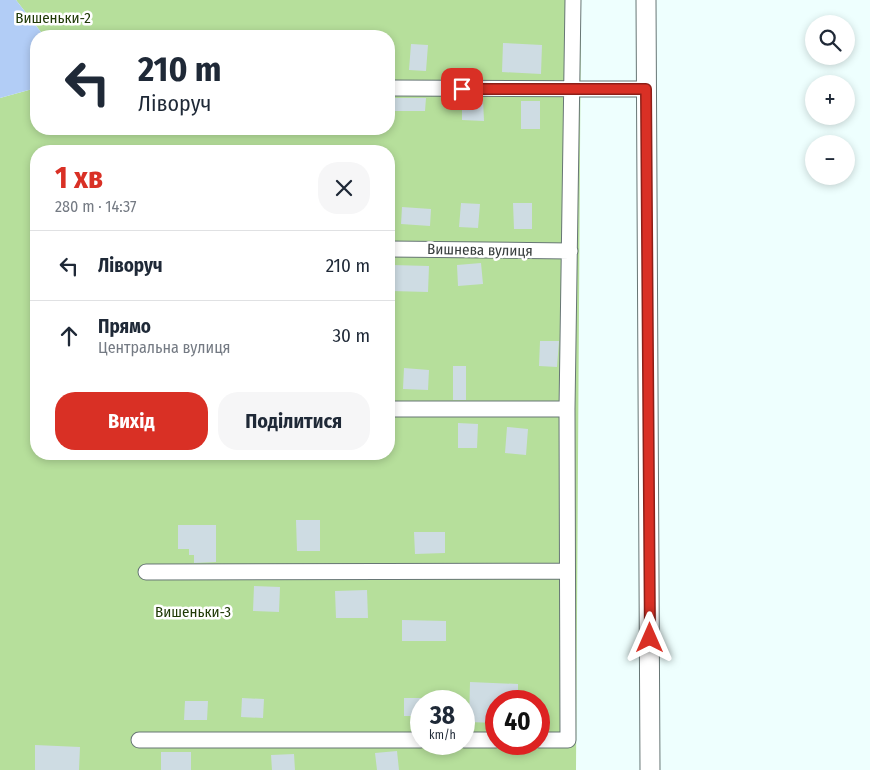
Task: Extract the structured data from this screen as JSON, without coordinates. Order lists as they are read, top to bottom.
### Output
{
  "streets": {
    "street": ["Вишнева вулиця"]
  },
  "parks": ["Вишеньки-2", "Вишеньки-3"],
  "page": {
    "map_buttons": ["+", "−"],
    "turn": ["210 m", "Ліворуч"],
    "heading": ["1 хв", "280 m · 14:37"],
    "list": [
      {
        "name": "Ліворуч",
        "value": "210 m"
      },
      {
        "name": "Прямо",
        "note": "Центральна вулиця",
        "value": "30 m"
      }
    ],
    "buttons": ["Вихід", "Поділитися"],
    "speed": "38 km/h",
    "limit": "40"
  }
}
